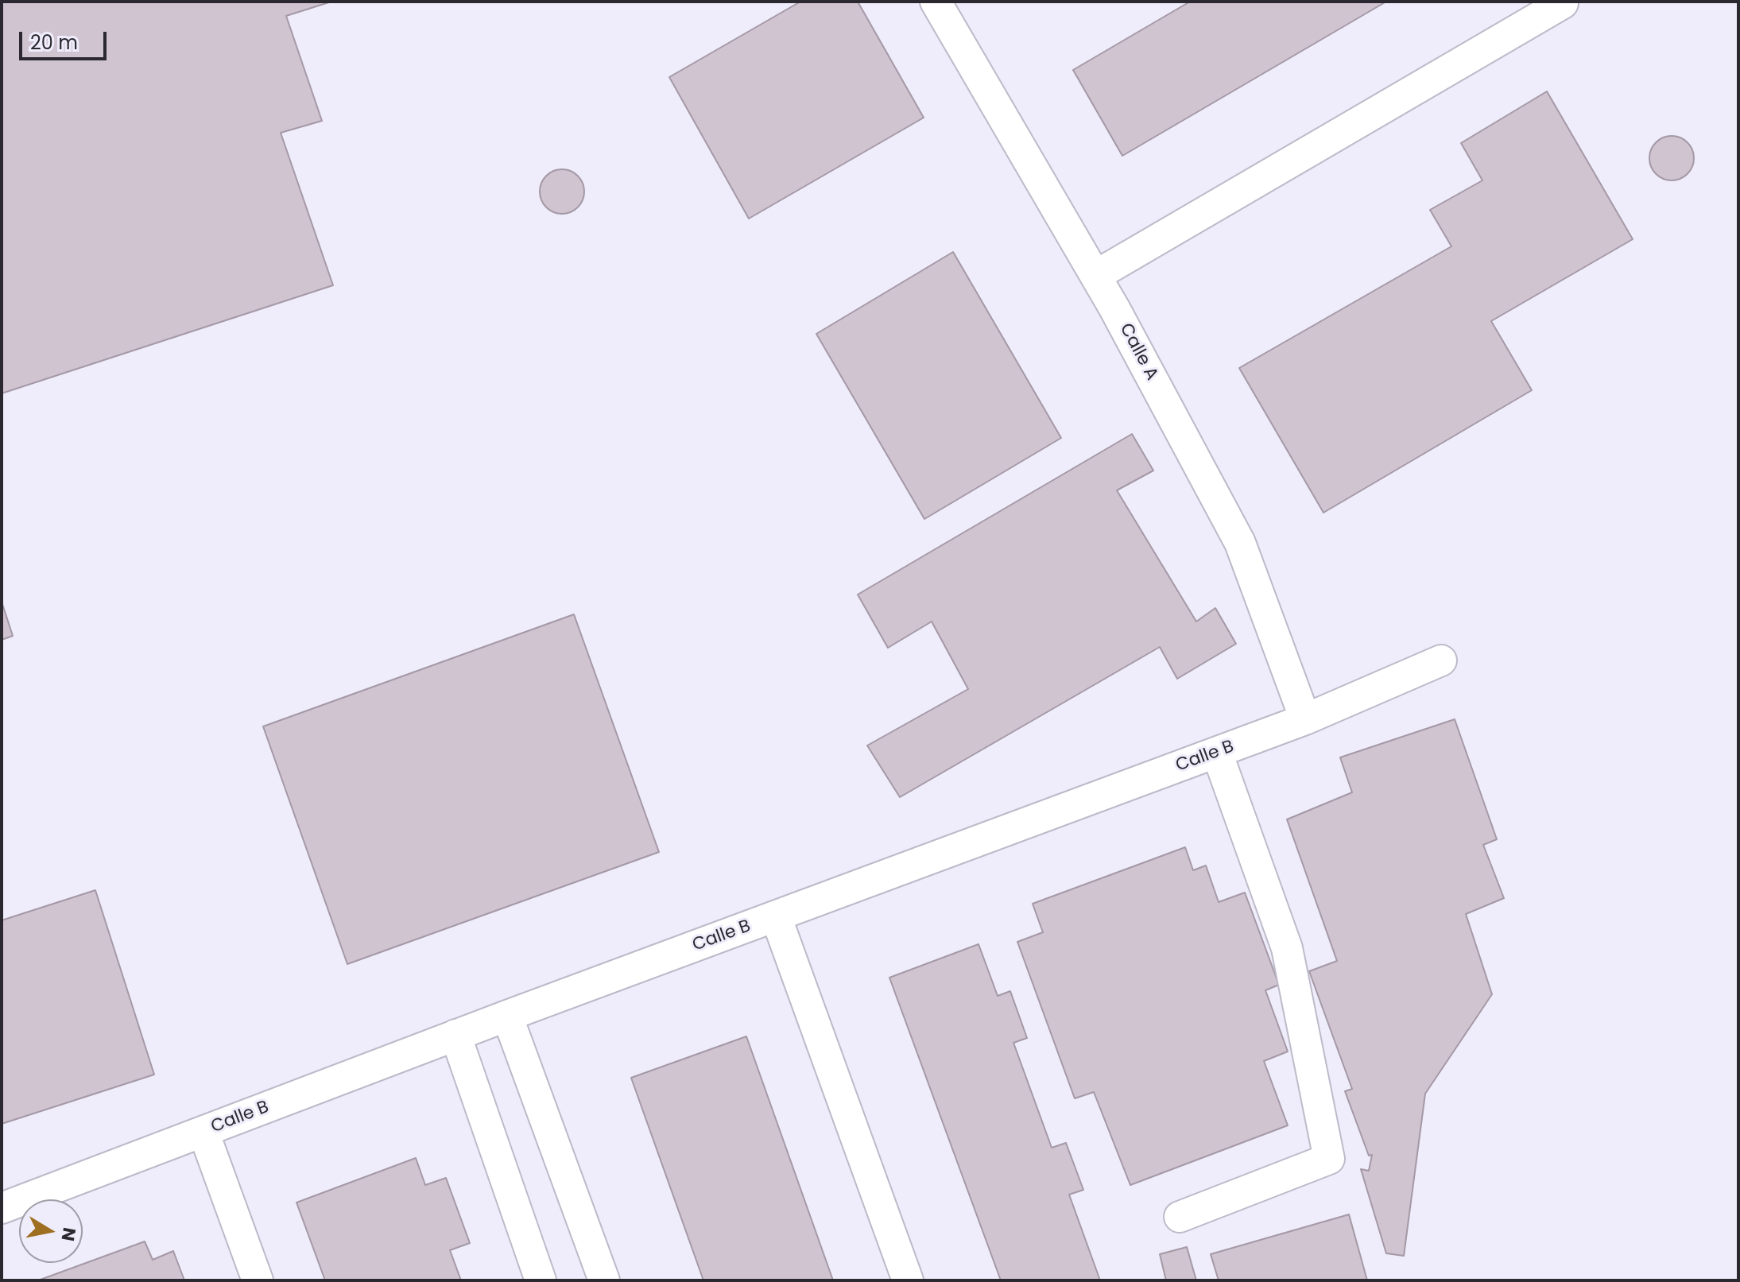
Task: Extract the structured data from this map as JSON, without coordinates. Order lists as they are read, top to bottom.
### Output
{
  "streets": {
    "street": ["Calle A", "Calle B"]
  },
  "crossings": [
    ["Calle A", "Calle B"]
  ],
  "scale_bar": "20 m",
  "north": "right"
}
